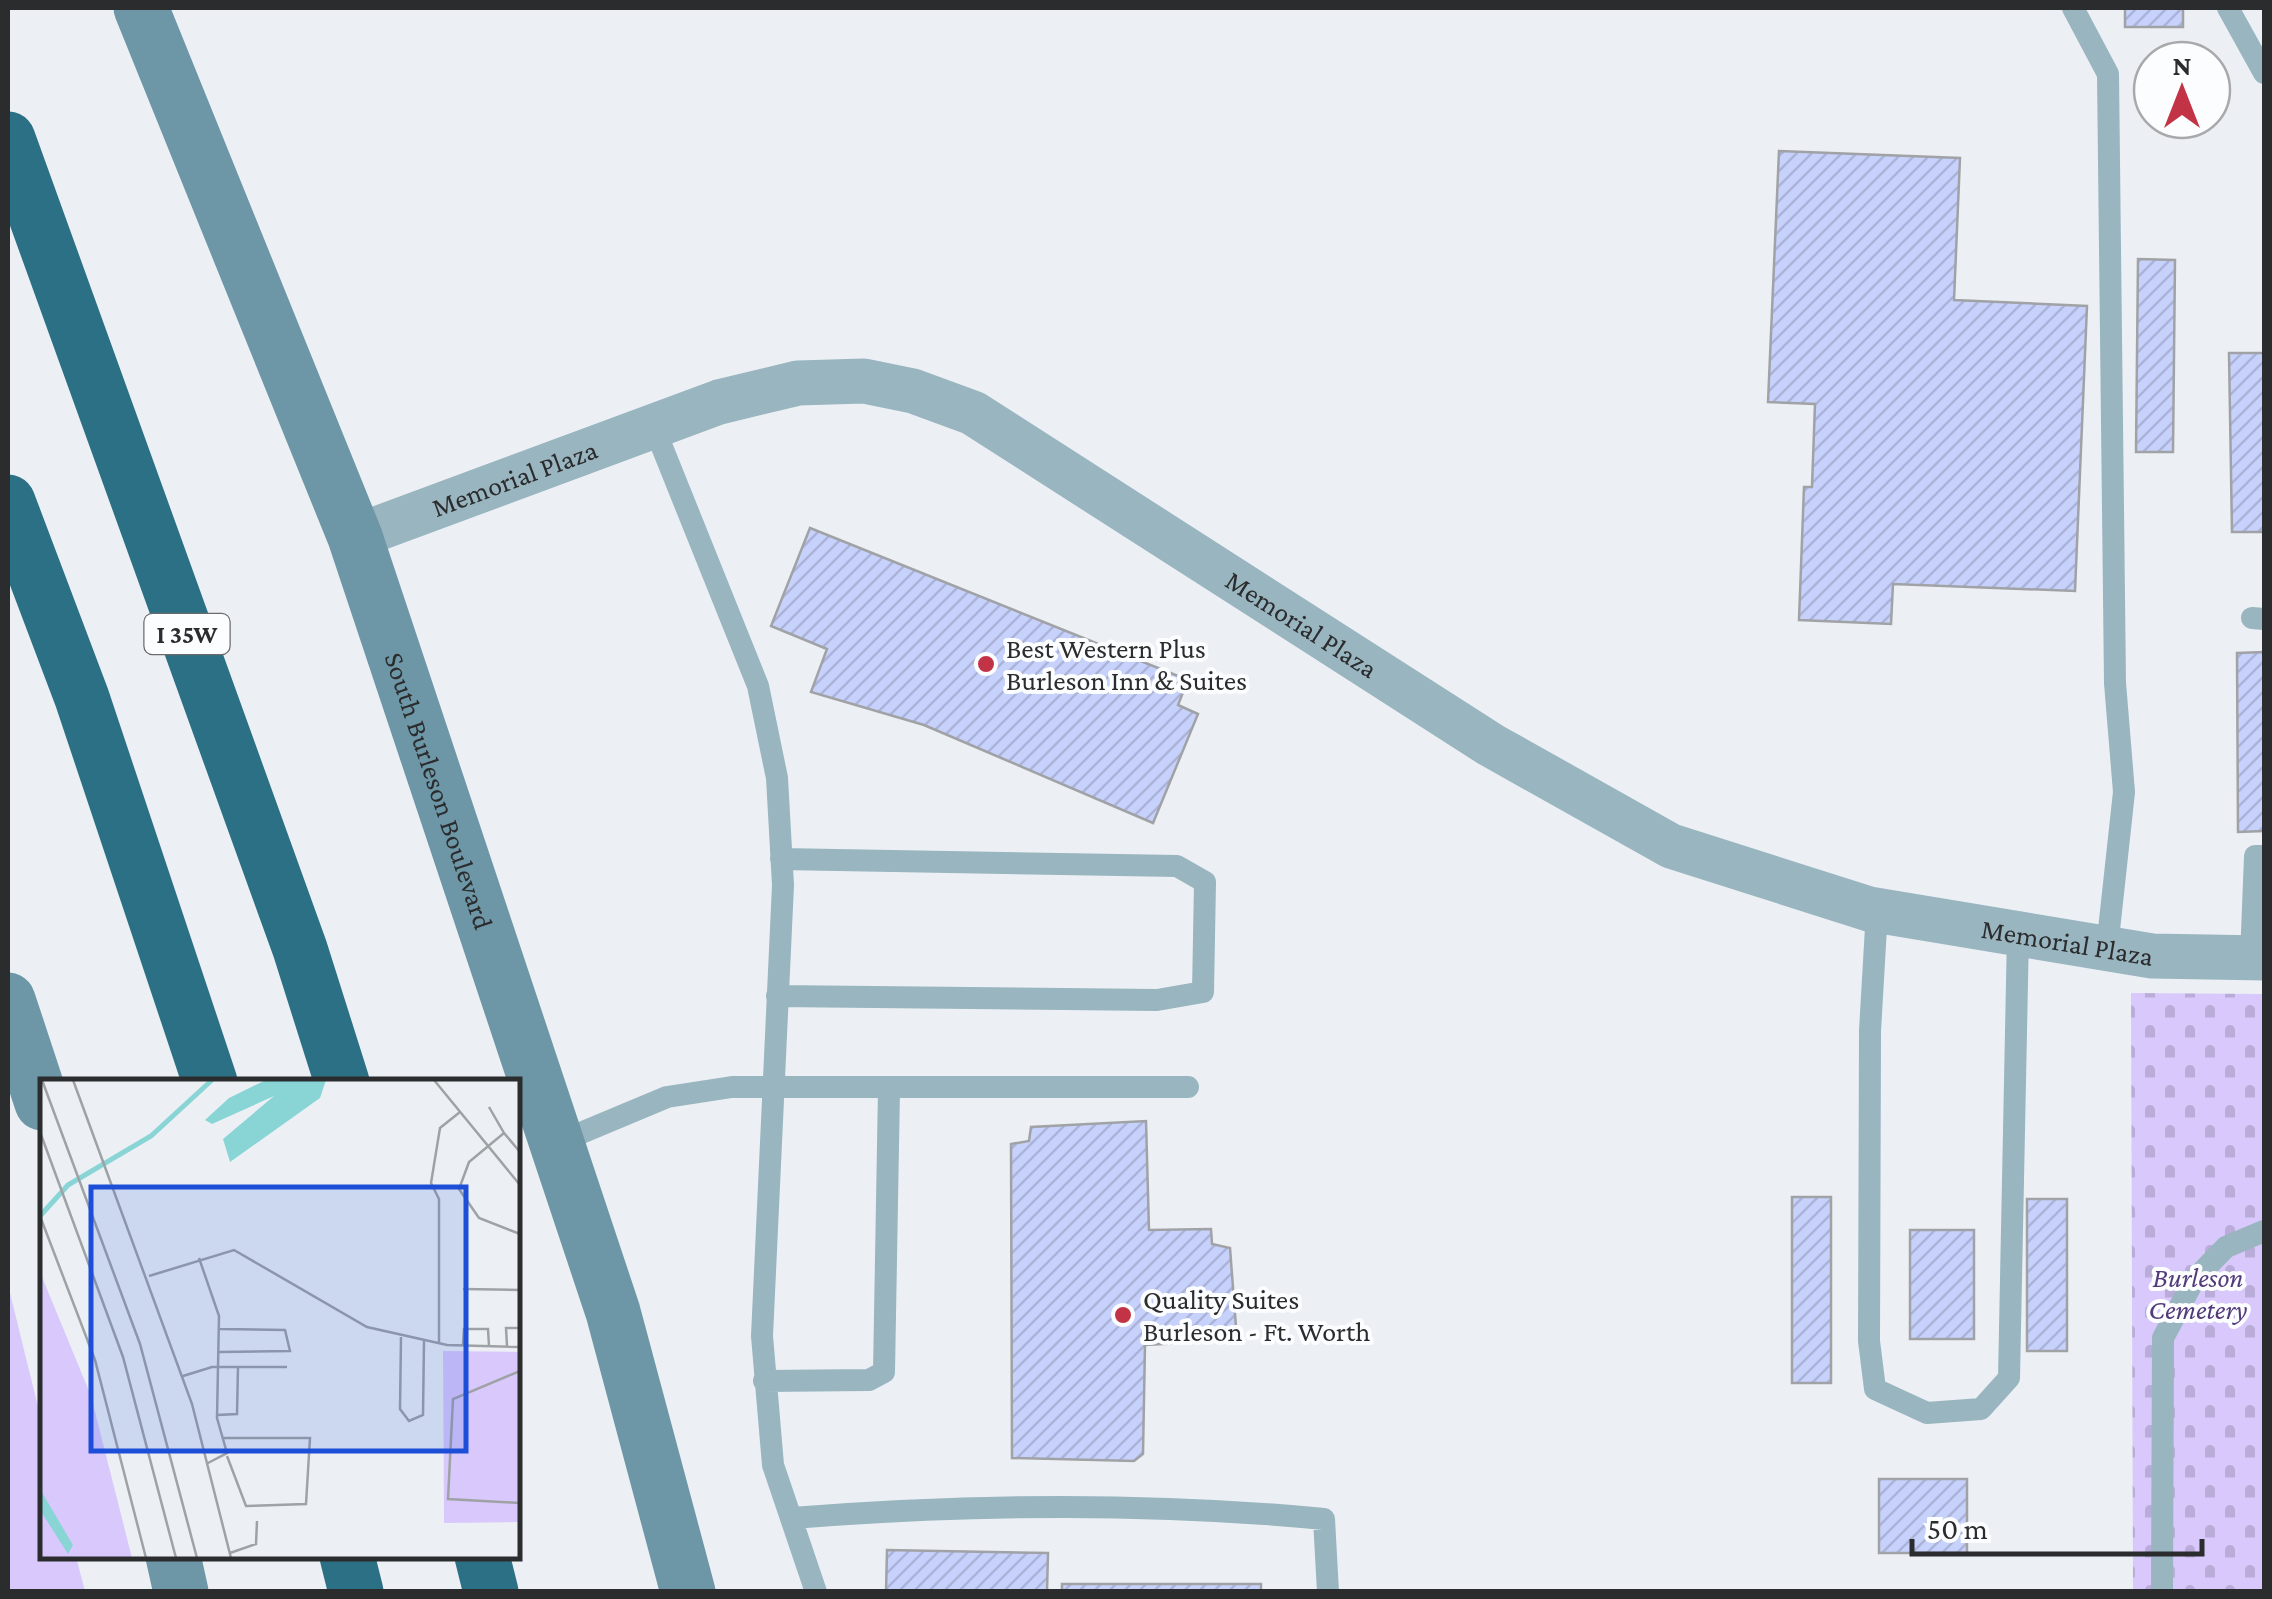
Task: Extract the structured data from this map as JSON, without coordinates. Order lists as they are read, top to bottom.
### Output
{
  "streets": {
    "highway": ["I 35W"],
    "main road": ["South Burleson Boulevard"],
    "street": ["Memorial Plaza"]
  },
  "crossings": [
    ["Memorial Plaza", "South Burleson Boulevard"]
  ],
  "parks": ["Burleson Cemetery"],
  "places": ["Best Western Plus Burleson Inn & Suites", "Quality Suites Burleson - Ft. Worth"],
  "scale_bar": "50 m",
  "north": "top"
}
